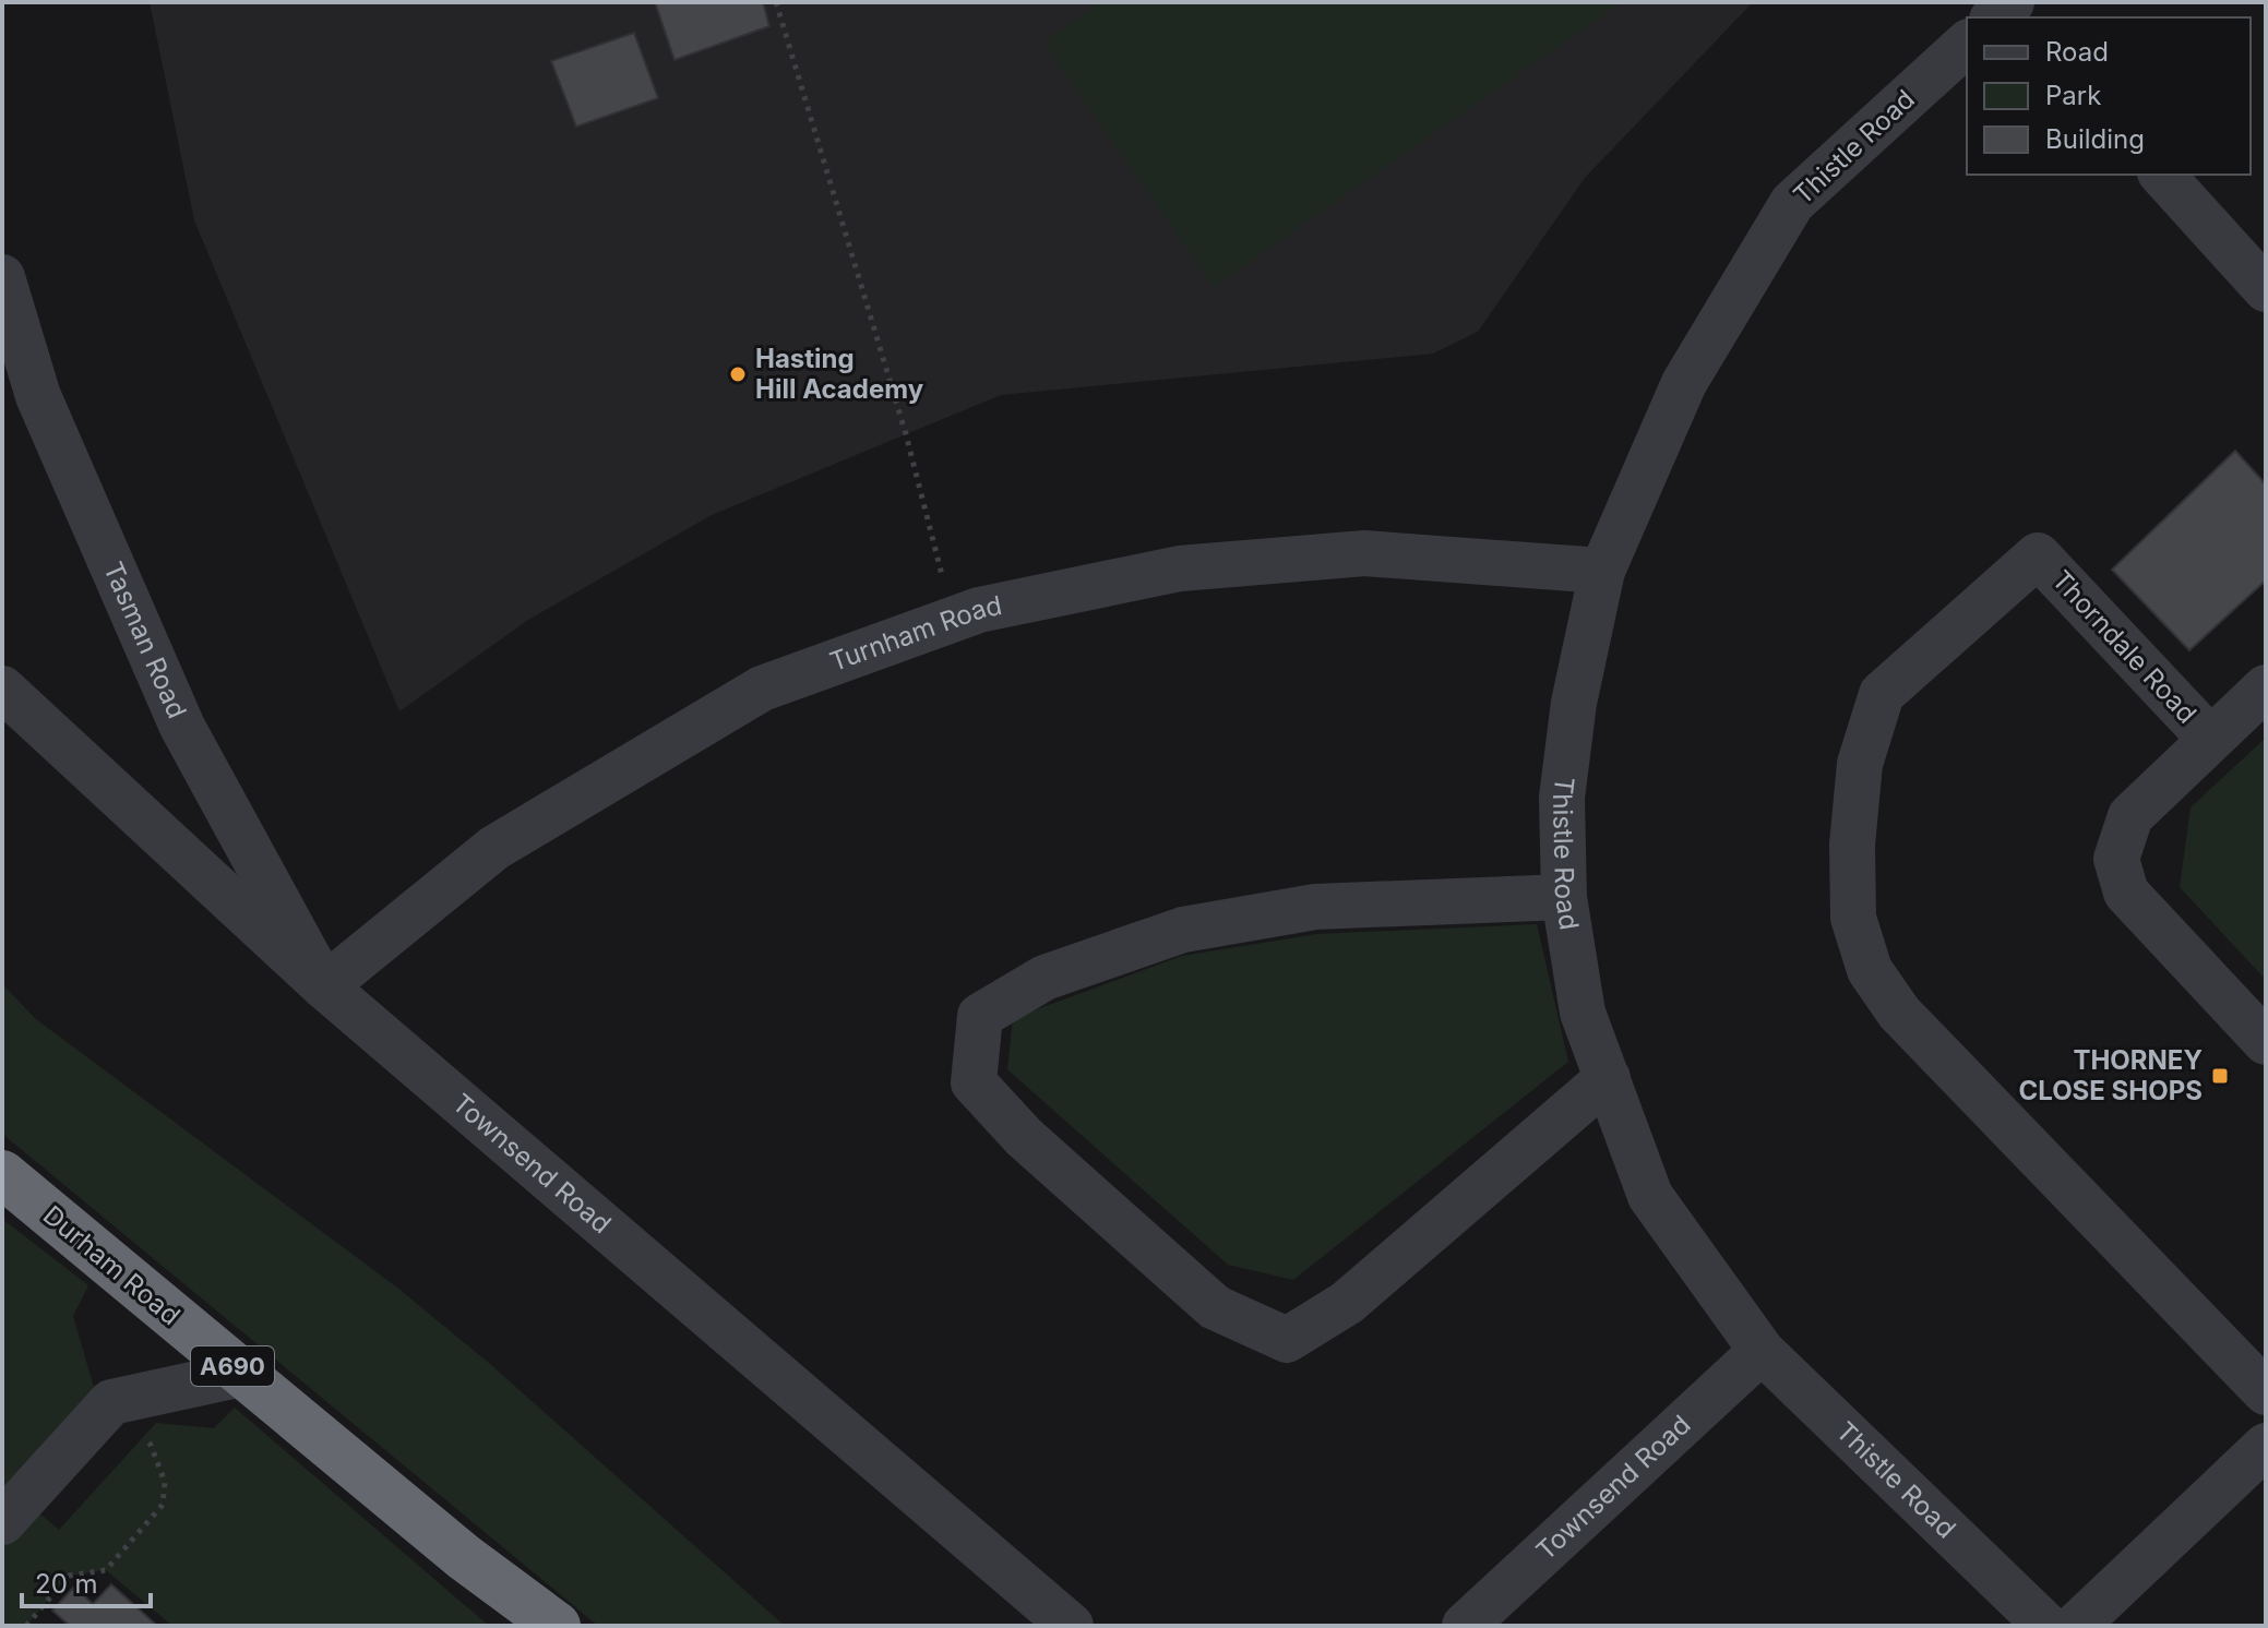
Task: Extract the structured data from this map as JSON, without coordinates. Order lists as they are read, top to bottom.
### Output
{
  "streets": {
    "highway": ["Durham Road", "A690"],
    "street": [
      "Thistle Road",
      "Turnham Road",
      "Tasman Road",
      "Thorndale Road",
      "Townsend Road"
    ]
  },
  "crossings": [
    ["Thistle Road", "Turnham Road"],
    ["Thistle Road", "Townsend Road"],
    ["Turnham Road", "Tasman Road"],
    ["Turnham Road", "Townsend Road"],
    ["Tasman Road", "Townsend Road"]
  ],
  "places": {
    "other": ["Hasting Hill Academy"],
    "transit": ["THORNEY CLOSE SHOPS"]
  },
  "legend": ["Road", "Park", "Building"],
  "scale_bar": "20 m"
}
